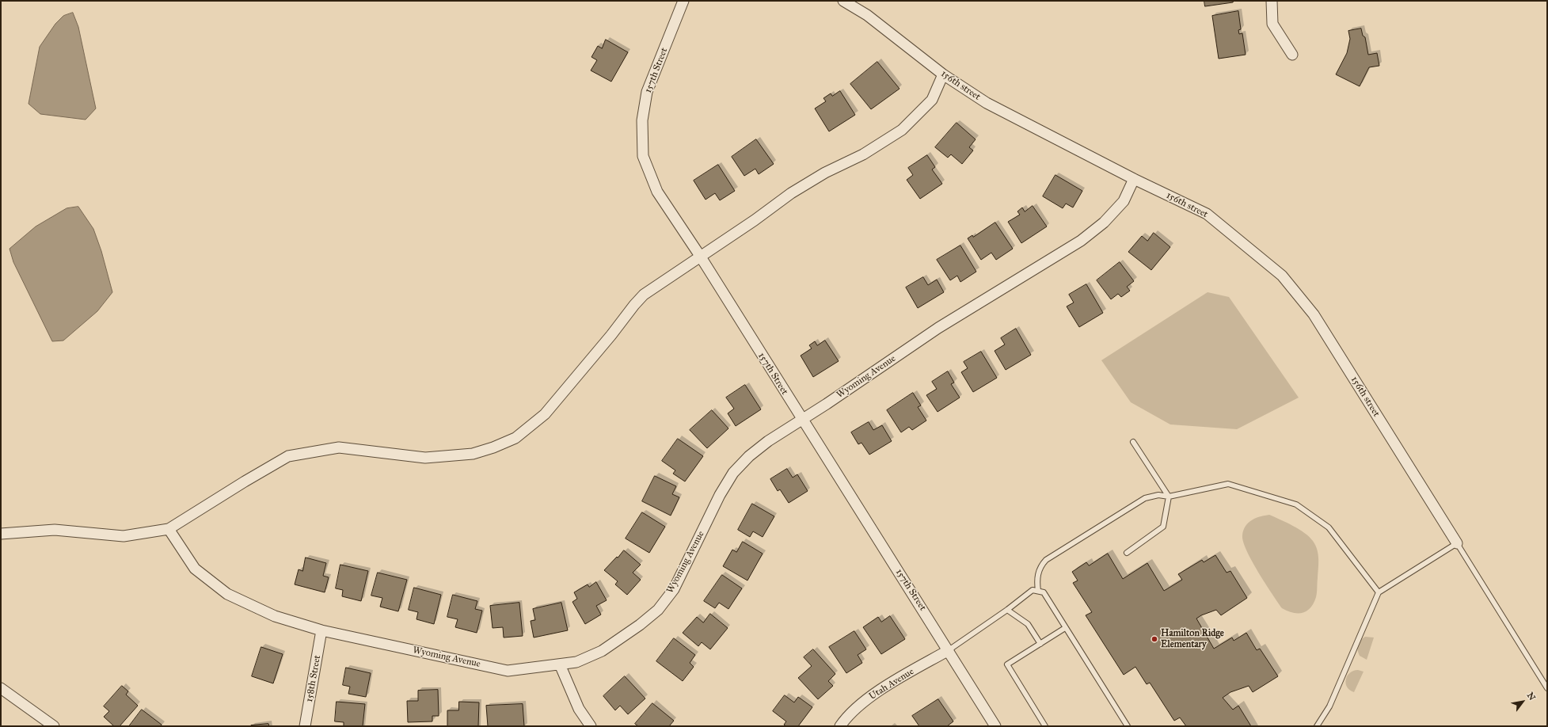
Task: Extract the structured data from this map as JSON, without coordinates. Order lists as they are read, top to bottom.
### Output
{
  "streets": {
    "street": [
      "157th Street",
      "156th street",
      "Wyoming Avenue",
      "158th Street",
      "Utah Avenue"
    ]
  },
  "crossings": [
    ["157th Street", "Wyoming Avenue"],
    ["157th Street", "Utah Avenue"],
    ["156th street", "Wyoming Avenue"],
    ["Wyoming Avenue", "158th Street"]
  ],
  "places": ["Hamilton Ridge Elementary"],
  "north": "top right"
}
